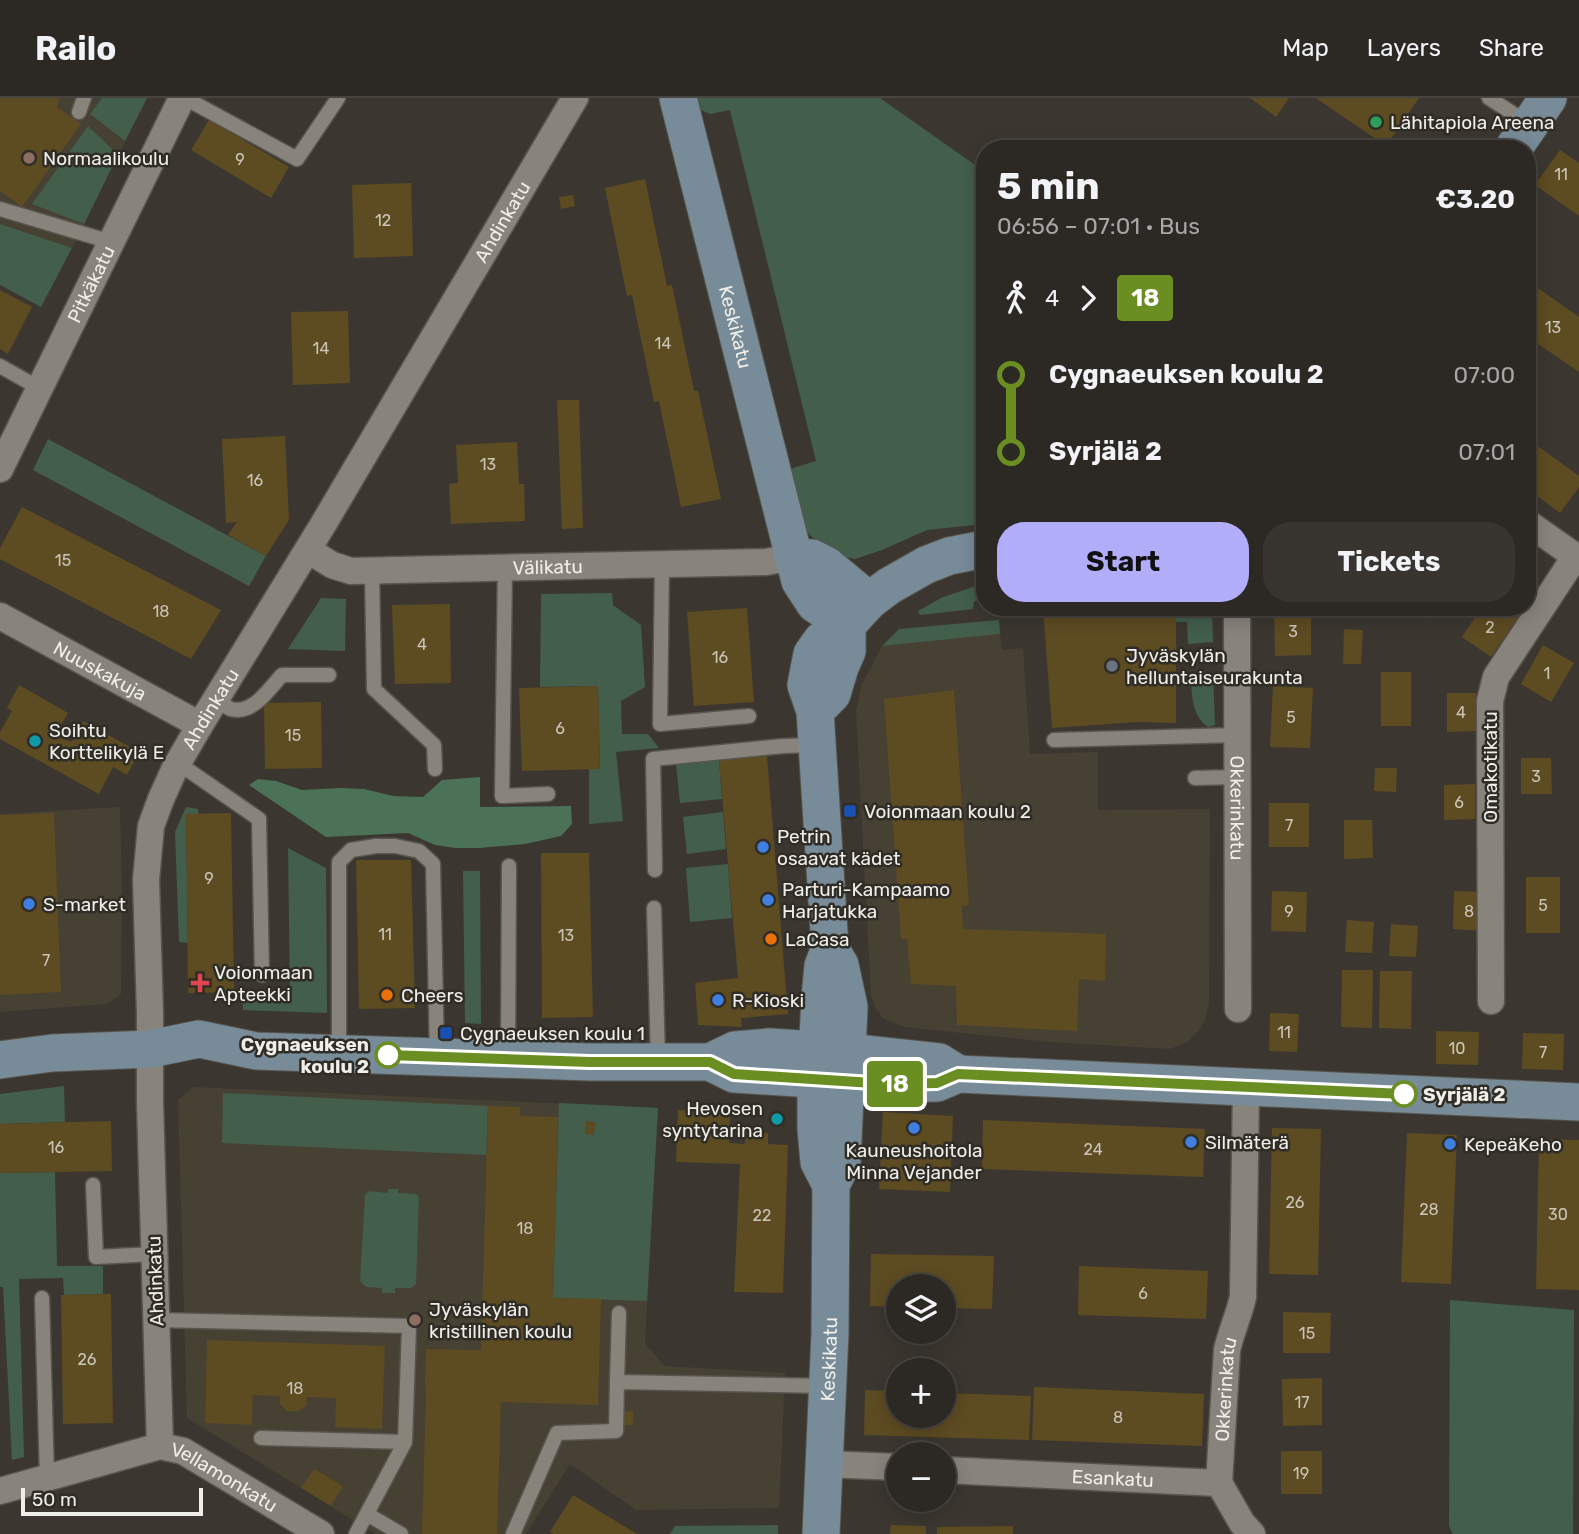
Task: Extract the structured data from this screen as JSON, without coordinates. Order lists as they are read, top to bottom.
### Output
{
  "streets": {
    "street": [
      "Ahdinkatu",
      "Pitkäkatu",
      "Keskikatu",
      "Välikatu",
      "Nuuskakuja",
      "Omakotikatu",
      "Okkerinkatu",
      "Esankatu",
      "Vellamonkatu"
    ]
  },
  "crossings": [
    ["Ahdinkatu", "Välikatu"],
    ["Ahdinkatu", "Nuuskakuja"],
    ["Ahdinkatu", "Vellamonkatu"],
    ["Keskikatu", "Välikatu"],
    ["Okkerinkatu", "Esankatu"]
  ],
  "places": {
    "other": [
      "Lähitapiola Areena",
      "Normaalikoulu",
      "Jyväskylän helluntaiseurakunta",
      "Soihtu Korttelikylä E",
      "Petrin osaavat kädet",
      "Parturi-Kampaamo Harjatukka",
      "S-market",
      "LaCasa",
      "Cheers",
      "R-Kioski",
      "Cygnaeuksen koulu 2",
      "Syrjälä 2",
      "Hevosen syntytarina",
      "Kauneushoitola Minna Vejander",
      "Silmäterä",
      "KepeäKeho",
      "Jyväskylän kristillinen koulu"
    ],
    "transit": ["Voionmaan koulu 2", "Cygnaeuksen koulu 1"],
    "health": ["Voionmaan Apteekki"]
  },
  "lines": ["bus line 18"],
  "house_numbers": [
    "9",
    "11",
    "12",
    "13",
    "14",
    "14",
    "13",
    "16",
    "15",
    "18",
    "2",
    "3",
    "4",
    "16",
    "1",
    "4",
    "5",
    "6",
    "15",
    "3",
    "6",
    "7",
    "9",
    "5",
    "9",
    "8",
    "11",
    "13",
    "7",
    "11",
    "10",
    "7",
    "16",
    "24",
    "26",
    "28",
    "30",
    "22",
    "18",
    "6",
    "15",
    "26",
    "18",
    "17",
    "8",
    "19"
  ],
  "scale_bar": "50 m",
  "page": {
    "header": "Railo",
    "nav": ["Map", "Layers", "Share"],
    "on_map": "18",
    "heading": ["5 min", "06:56 – 07:01 · Bus", "€3.20"],
    "legs": ["4", "18"],
    "list": [
      {
        "name": "Cygnaeuksen koulu 2",
        "value": "07:00"
      },
      {
        "name": "Syrjälä 2",
        "value": "07:01"
      }
    ],
    "buttons": ["Start", "Tickets"],
    "map_buttons": ["+", "−"],
    "scale": "50 m"
  }
}
